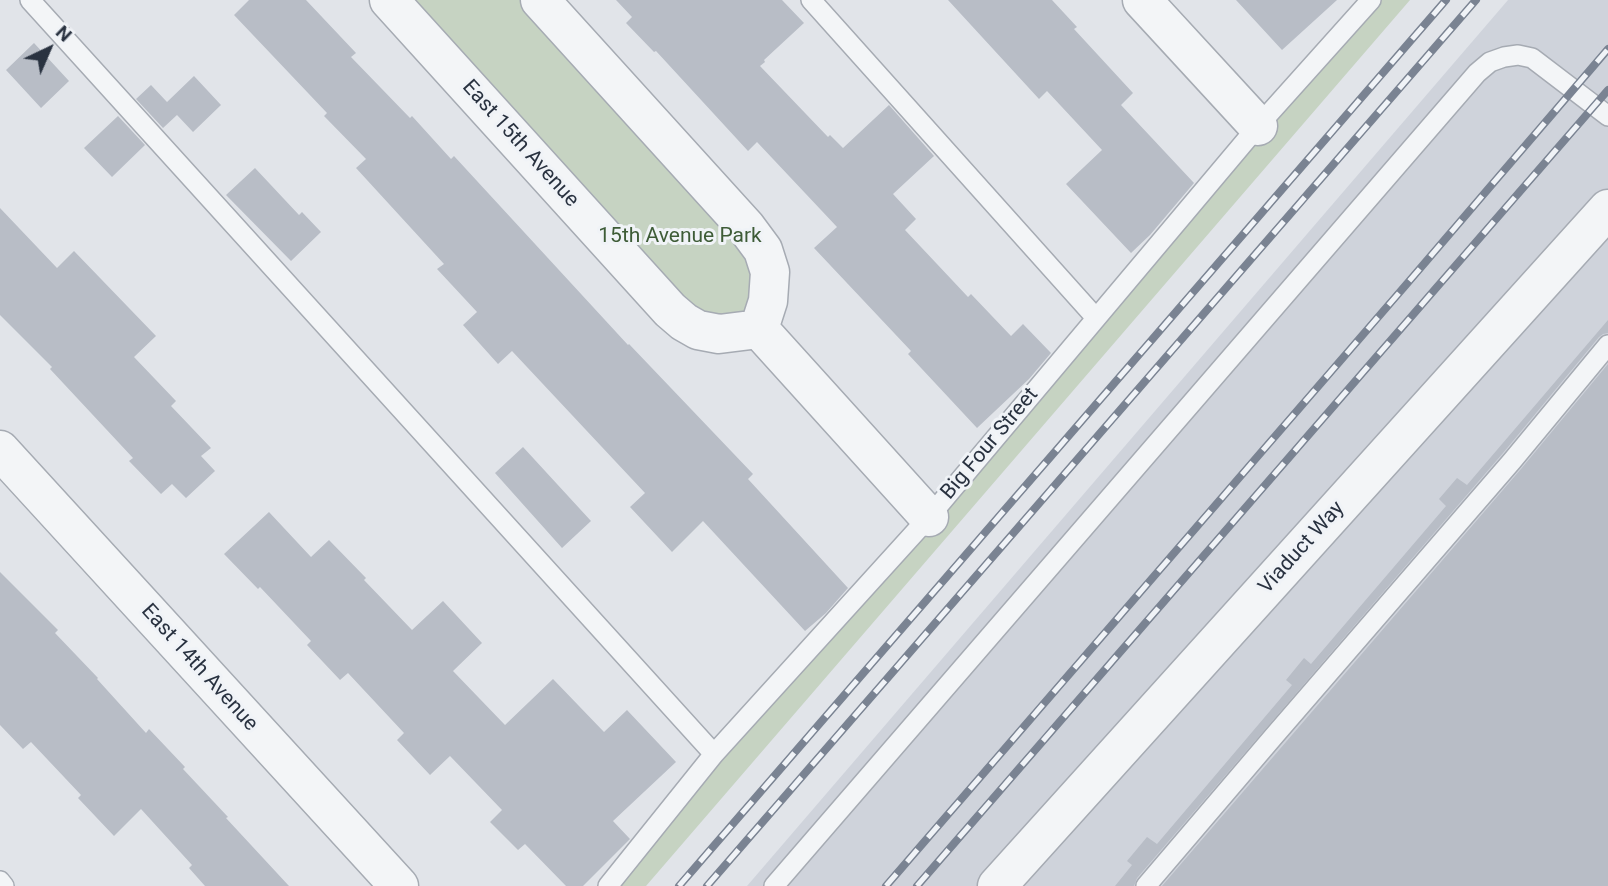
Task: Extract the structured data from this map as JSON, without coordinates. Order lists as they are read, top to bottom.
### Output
{
  "streets": {
    "street": ["East 15th Avenue", "Viaduct Way", "East 14th Avenue"],
    "lane": ["Big Four Street"]
  },
  "parks": ["15th Avenue Park"],
  "north": "top right"
}
